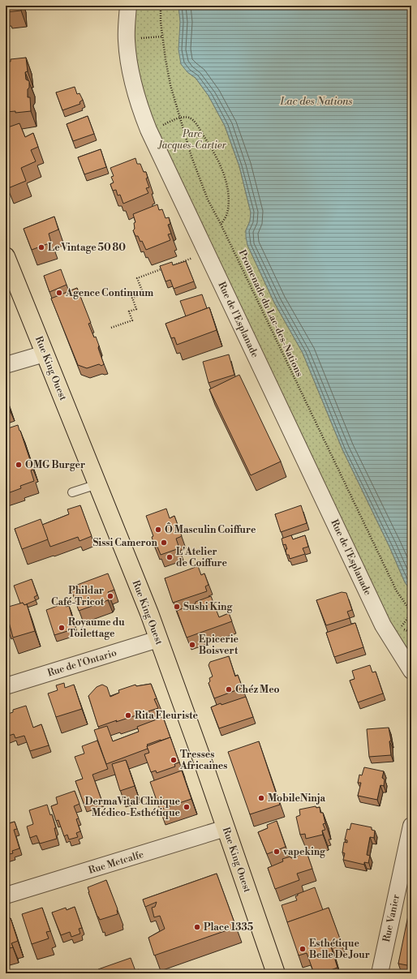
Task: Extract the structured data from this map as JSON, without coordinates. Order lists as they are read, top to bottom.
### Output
{
  "streets": {
    "main road": ["Rue King Ouest"],
    "street": [
      "Rue de l'Esplanade",
      "Rue de l'Ontario",
      "Rue Metcalfe",
      "Rue Vanier"
    ],
    "path": ["Promenade du Lac-des-Nations"]
  },
  "crossings": [
    ["Rue King Ouest", "Rue de l'Ontario"],
    ["Rue King Ouest", "Rue Metcalfe"]
  ],
  "water": ["Lac des Nations"],
  "parks": ["Parc Jacques-Cartier"],
  "places": [
    "Le Vintage 50 80",
    "Agence Continuum",
    "OMG Burger",
    "Ô Masculin Coiffure",
    "Sissi Cameron",
    "L'Atelier de Coiffure",
    "Phildar Café-Tricot",
    "Sushi King",
    "Royaume du Toilettage",
    "Epicerie Boisvert",
    "Chéz Meo",
    "Rita Fleuriste",
    "Tresses Africaines",
    "MobileNinja",
    "DermaVital Clinique Médico-Esthétique",
    "vapeking",
    "Place 1335",
    "Esthétique Belle De Jour"
  ]
}
